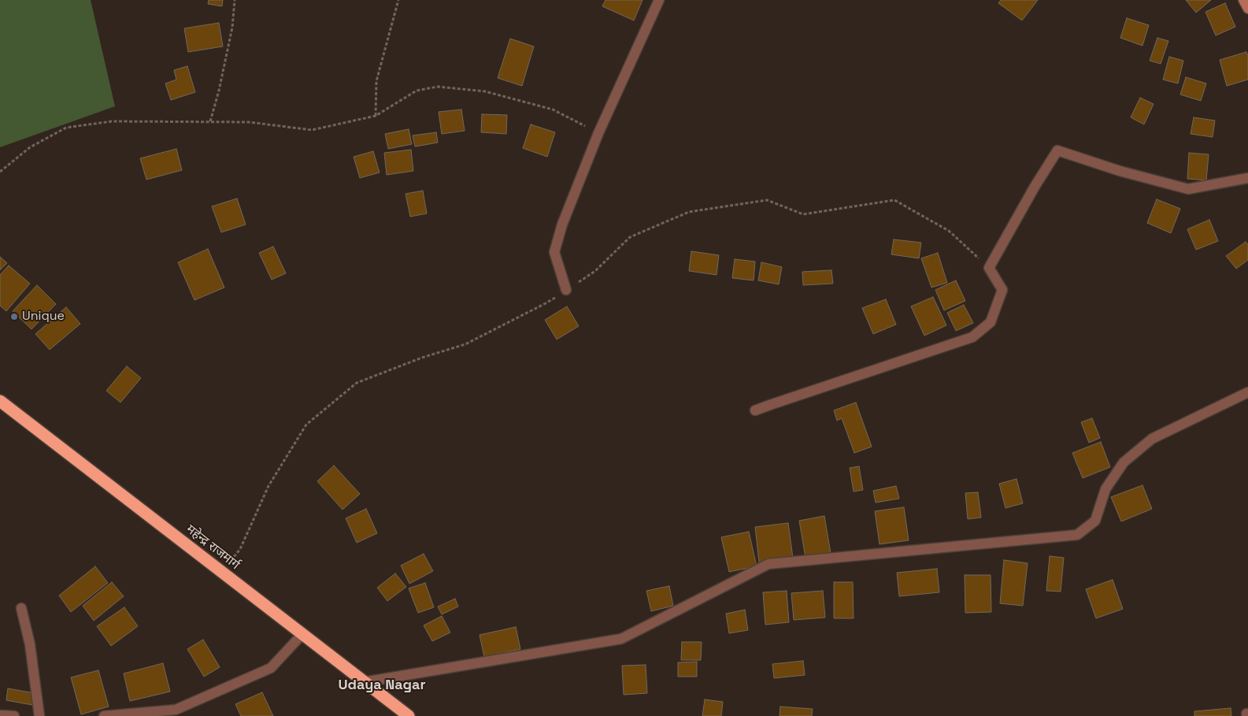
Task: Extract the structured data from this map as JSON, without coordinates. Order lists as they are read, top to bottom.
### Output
{
  "streets": {
    "highway": ["महेन्द्र राजमार्ग"]
  },
  "districts": ["Udaya Nagar"],
  "places": ["Unique"]
}
